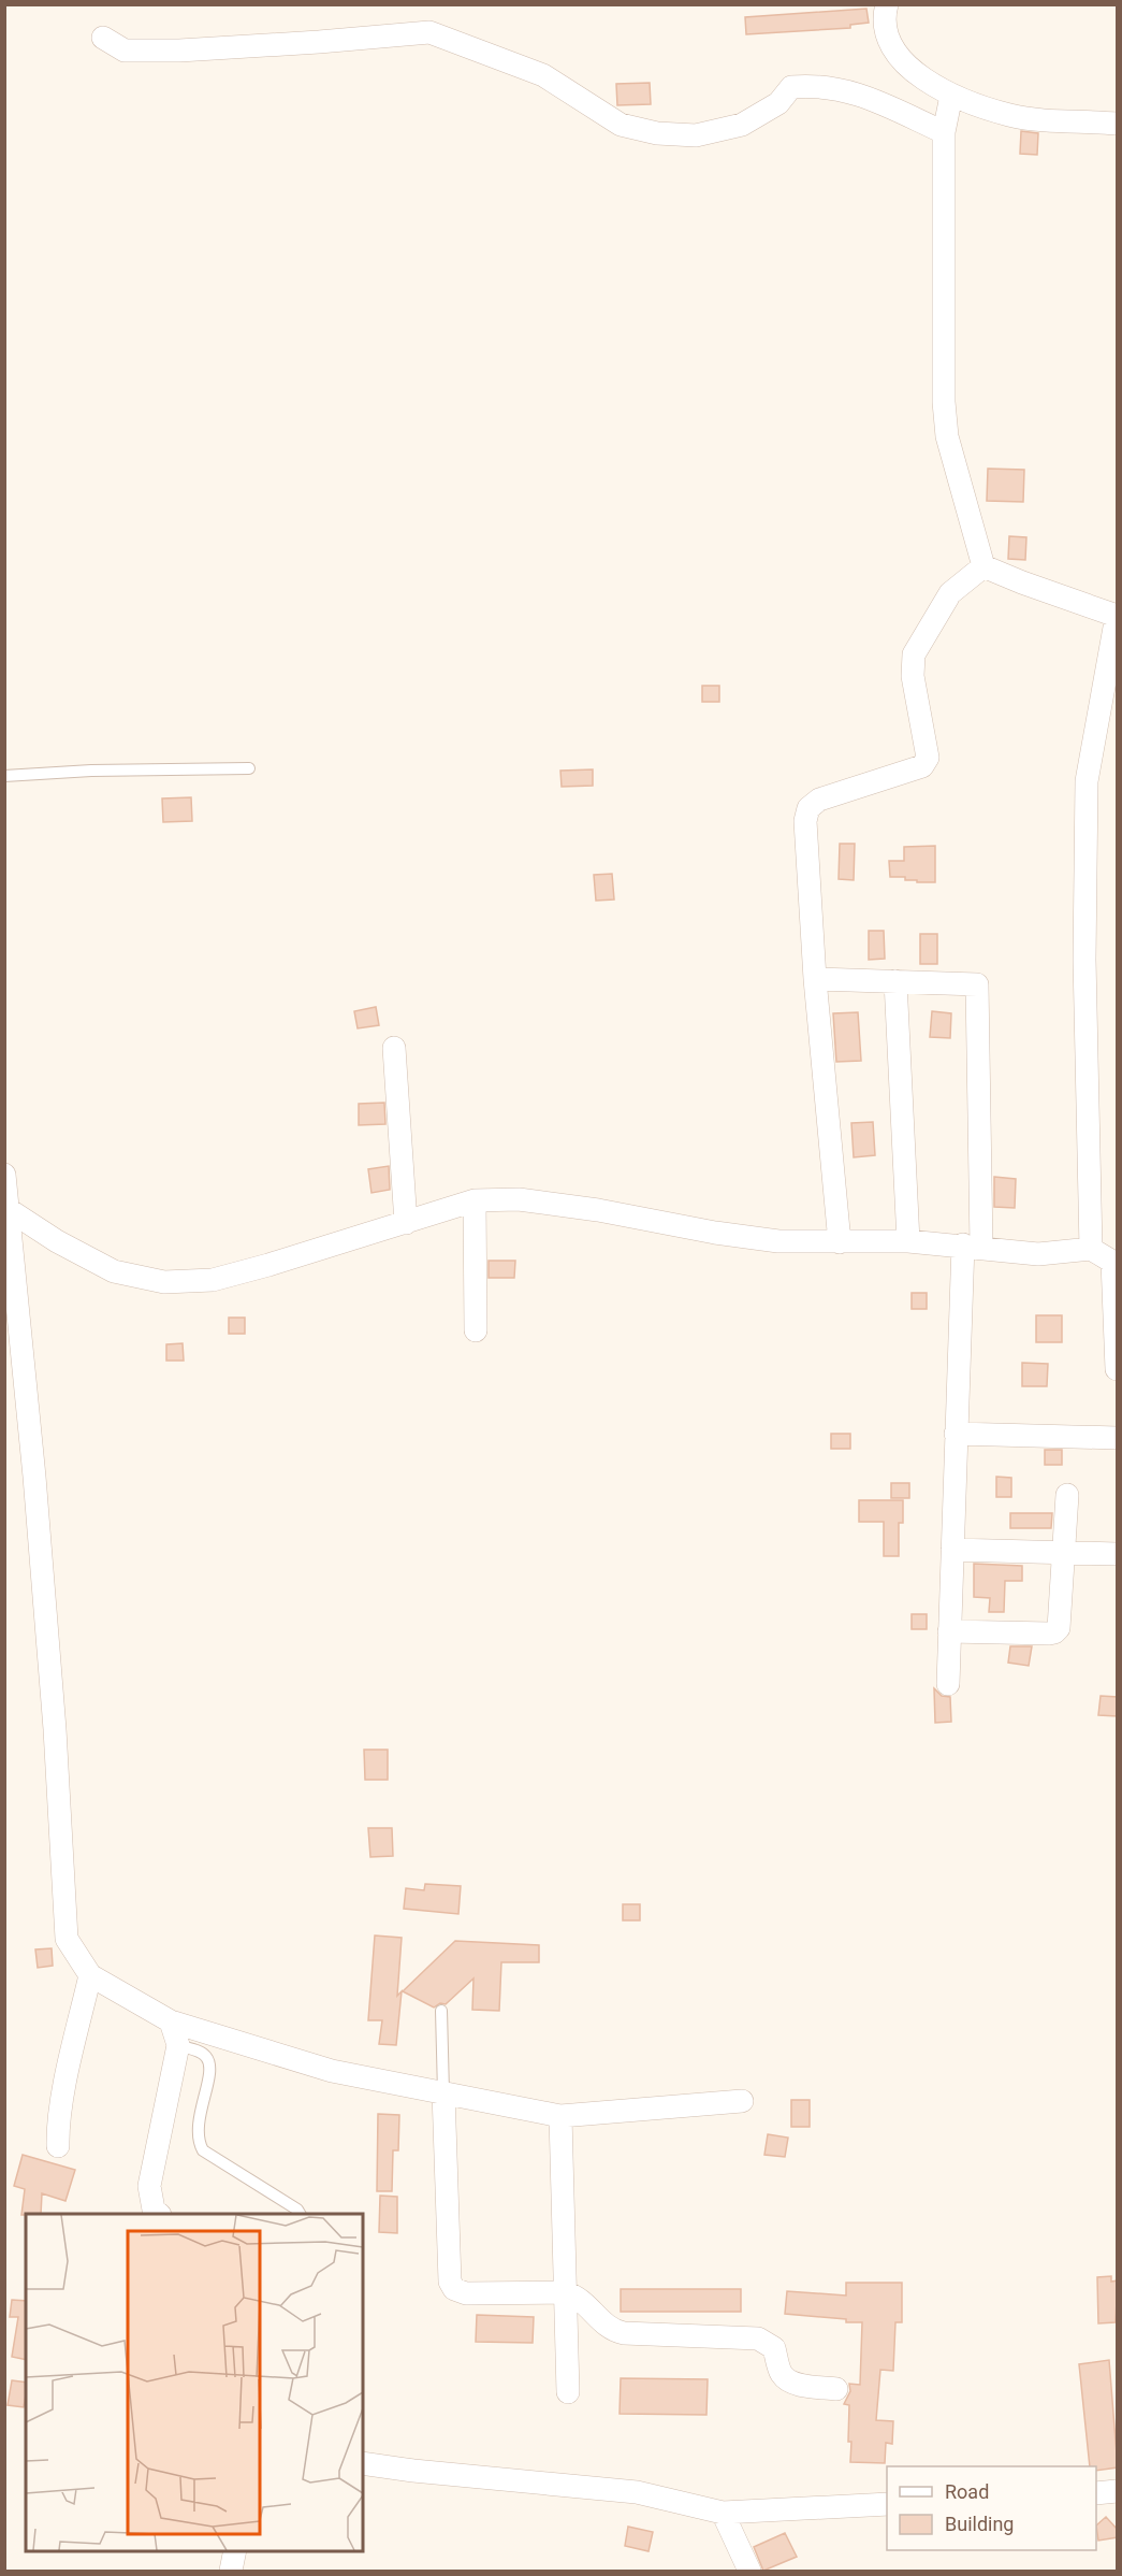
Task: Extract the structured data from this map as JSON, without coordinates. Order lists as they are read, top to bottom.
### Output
{
  "legend": ["Road", "Building"]
}
